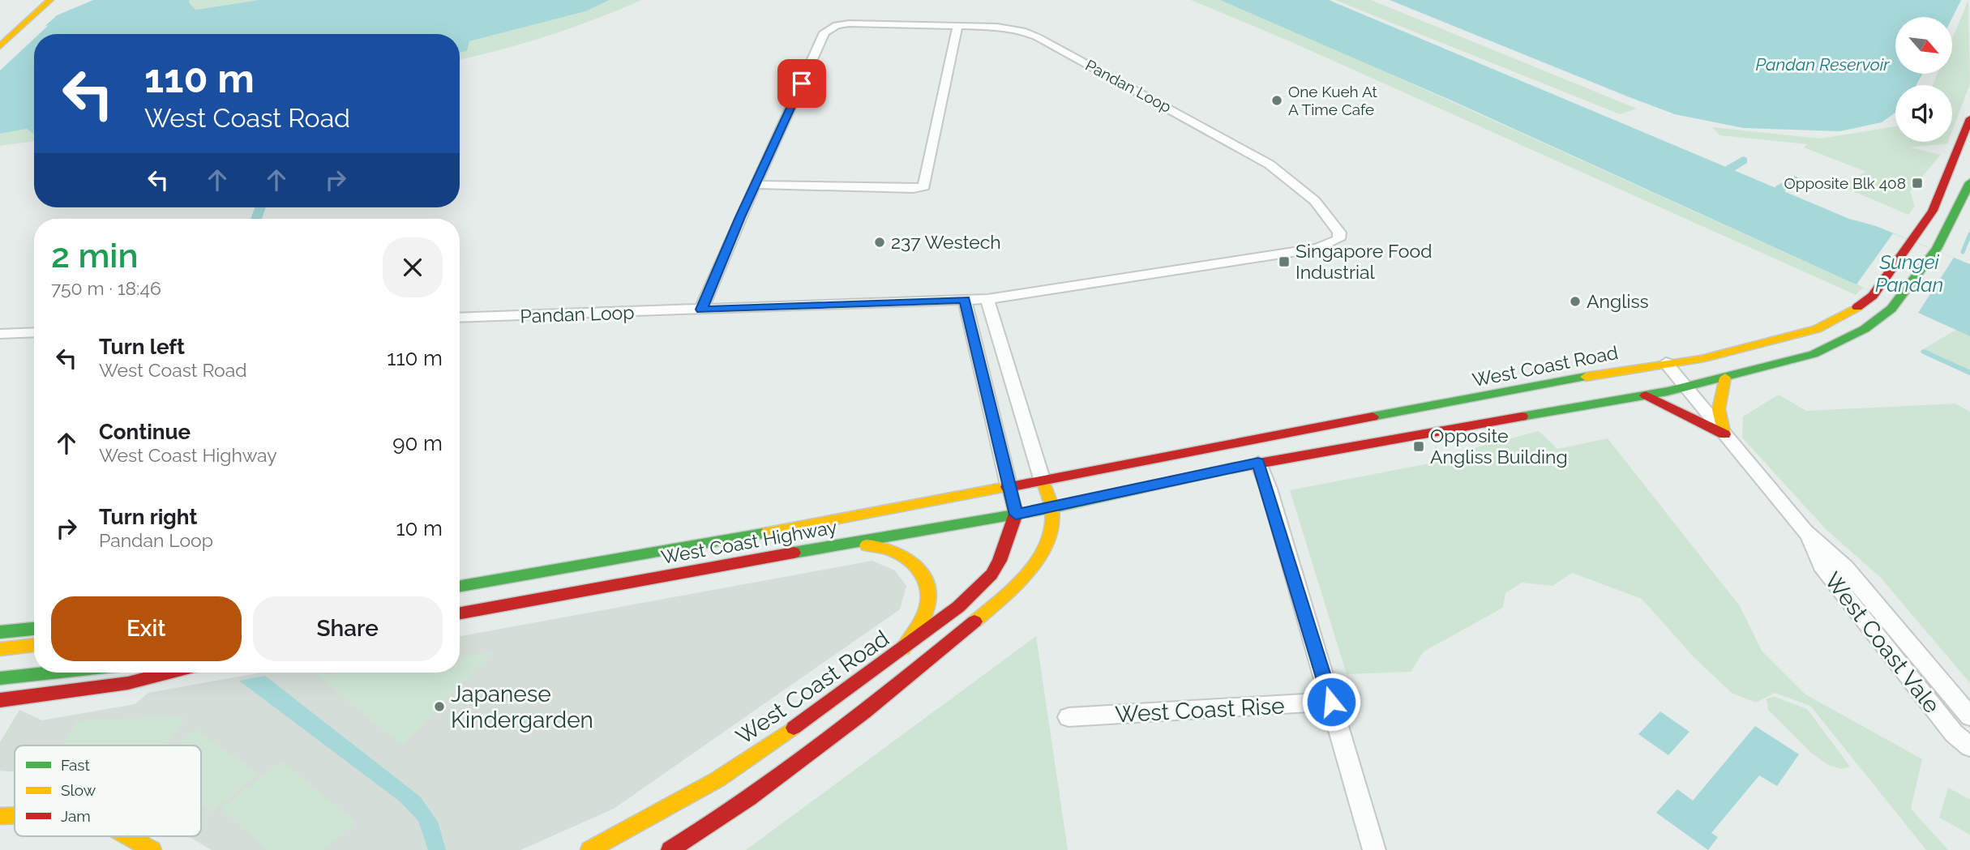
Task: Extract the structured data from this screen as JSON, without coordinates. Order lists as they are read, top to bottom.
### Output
{
  "streets": {
    "main road": ["West Coast Road", "West Coast Highway"],
    "street": ["Pandan Loop", "West Coast Vale", "West Coast Rise"]
  },
  "crossings": [
    ["West Coast Road", "West Coast Highway"],
    ["West Coast Road", "West Coast Vale"]
  ],
  "water": ["Pandan Reservoir", "Sungei Pandan"],
  "places": {
    "other": [
      "One Kueh At A Time Cafe",
      "237 Westech",
      "Angliss",
      "Japanese Kindergarden"
    ],
    "transit": ["Opposite Blk 408", "Singapore Food Industrial", "Opposite Angliss Building"]
  },
  "legend": ["Fast", "Slow", "Jam"],
  "north": "bottom right",
  "page": {
    "turn": ["110 m", "West Coast Road"],
    "heading": ["2 min", "750 m · 18:46"],
    "list": [
      {
        "name": "Turn left",
        "note": "West Coast Road",
        "value": "110 m"
      },
      {
        "name": "Continue",
        "note": "West Coast Highway",
        "value": "90 m"
      },
      {
        "name": "Turn right",
        "note": "Pandan Loop",
        "value": "10 m"
      }
    ],
    "buttons": ["Exit", "Share"]
  }
}
